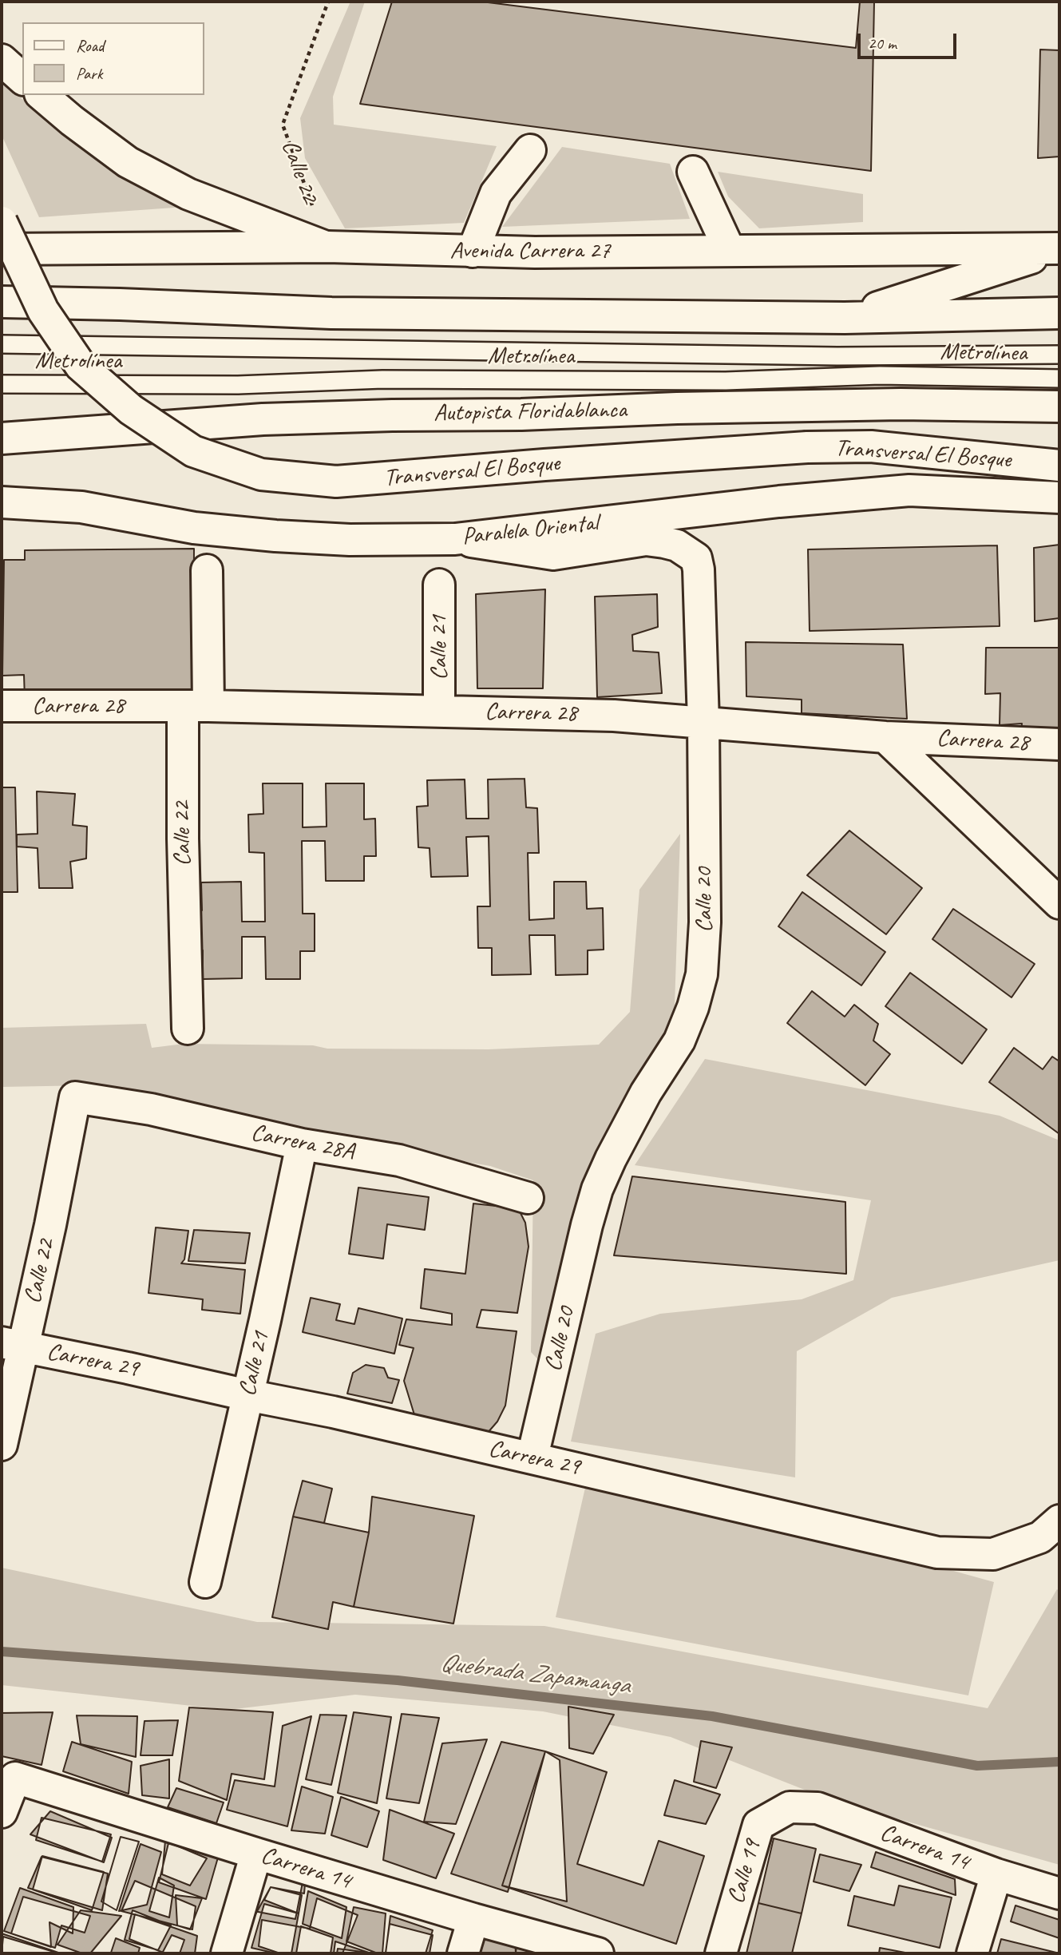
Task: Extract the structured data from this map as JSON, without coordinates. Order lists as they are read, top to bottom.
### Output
{
  "streets": {
    "main road": [
      "Calle 22",
      "Avenida Carrera 27",
      "Autopista Floridablanca",
      "Transversal El Bosque",
      "Paralela Oriental",
      "Calle 21",
      "Carrera 28",
      "Calle 20",
      "Carrera 28A",
      "Carrera 29",
      "Carrera 14",
      "Calle 19"
    ],
    "lane": ["Metrolínea"]
  },
  "crossings": [
    ["Calle 22", "Avenida Carrera 27"],
    ["Calle 22", "Carrera 28"],
    ["Calle 22", "Carrera 28A"],
    ["Calle 22", "Carrera 29"],
    ["Metrolínea", "Autopista Floridablanca"],
    ["Paralela Oriental", "Calle 20"],
    ["Calle 21", "Carrera 28"],
    ["Calle 21", "Carrera 28A"],
    ["Calle 21", "Carrera 29"],
    ["Carrera 28", "Calle 20"],
    ["Calle 20", "Carrera 29"],
    ["Carrera 14", "Calle 19"]
  ],
  "water": ["Quebrada Zapamanga"],
  "legend": ["Road", "Park"],
  "scale_bar": "20 m"
}
